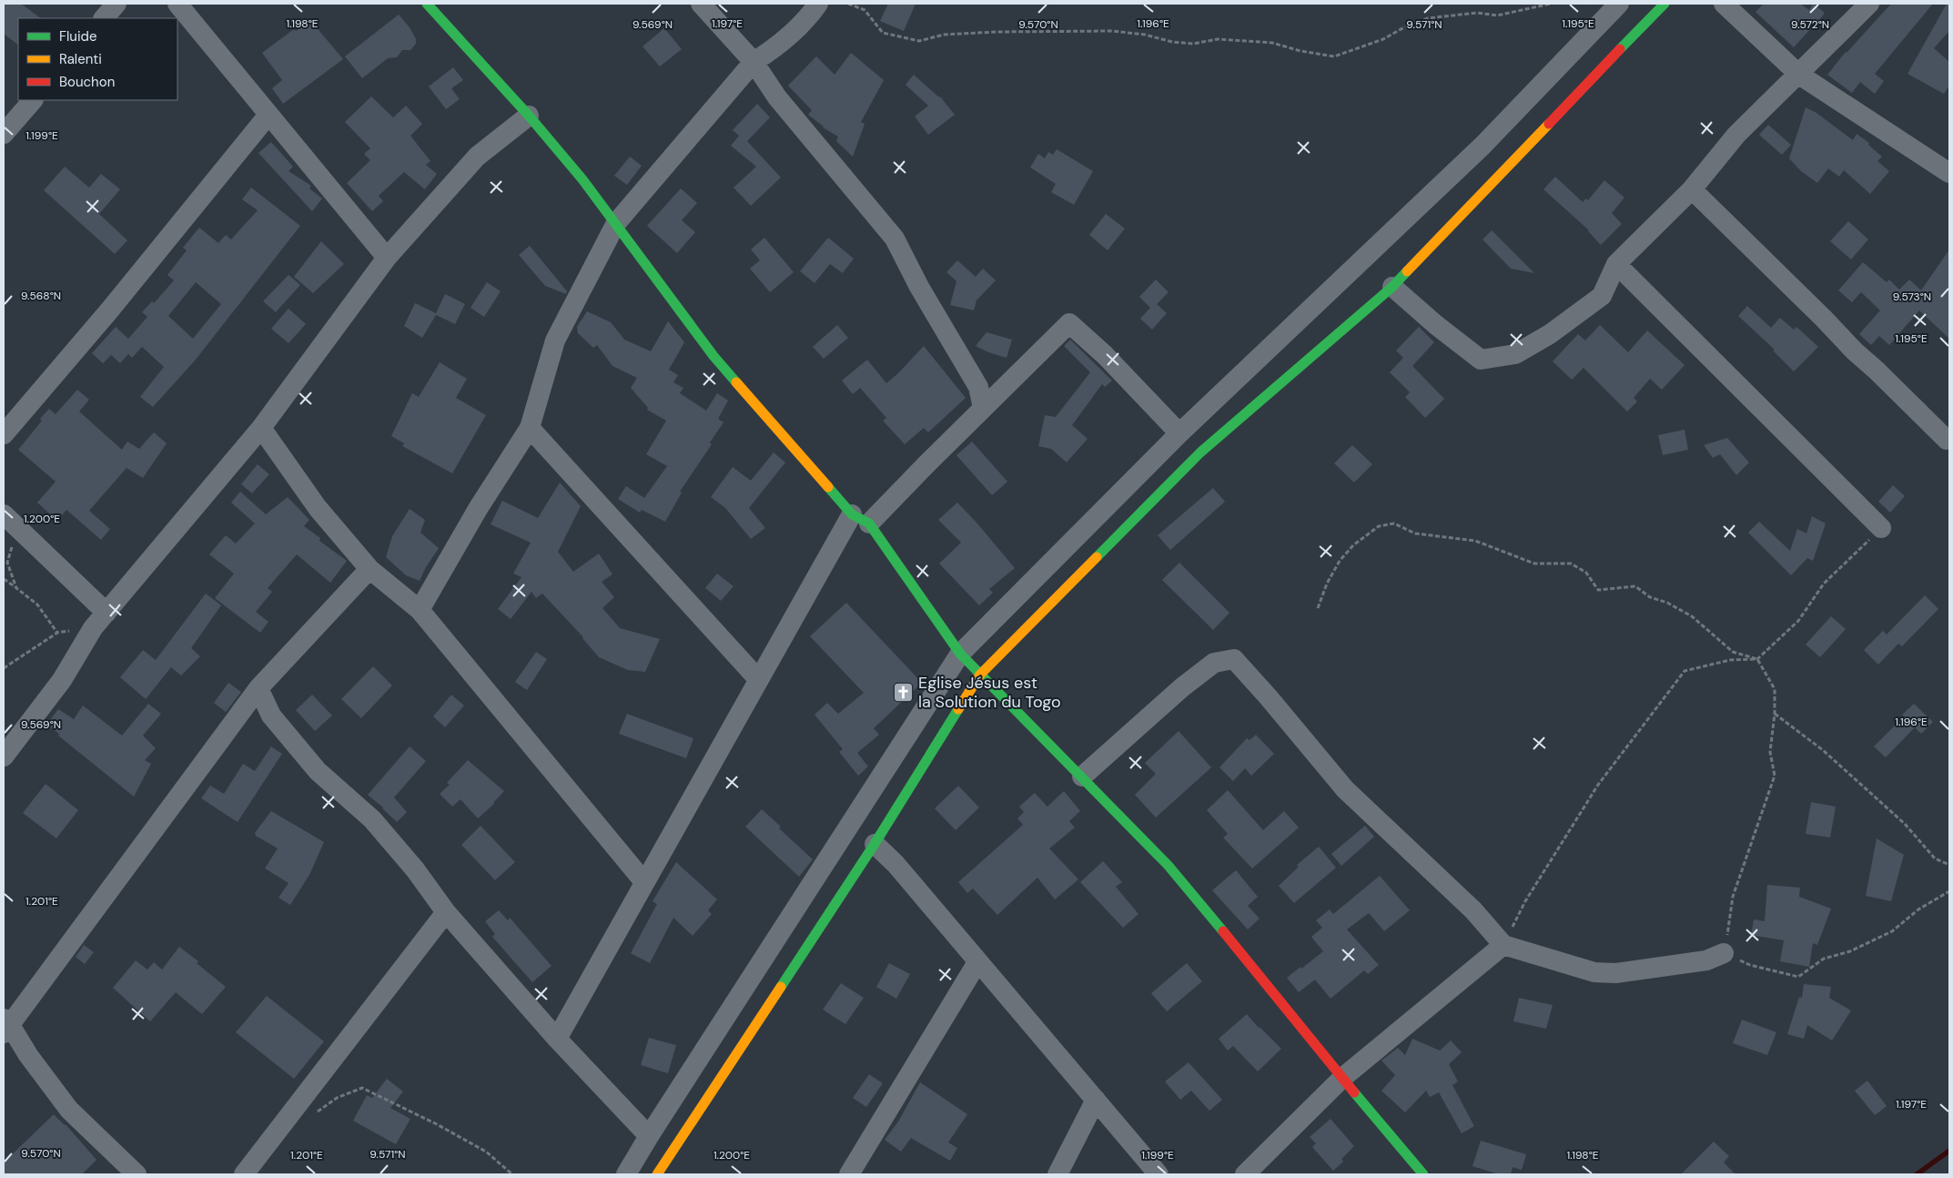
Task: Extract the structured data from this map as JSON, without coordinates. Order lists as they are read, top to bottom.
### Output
{
  "places": {
    "church": ["Eglise Jésus est la Solution du Togo"]
  },
  "legend": ["Fluide", "Ralenti", "Bouchon"],
  "coordinates": [
    "1.198°E",
    "1.197°E",
    "1.195°E",
    "1.196°E",
    "9.569°N",
    "9.570°N",
    "9.571°N",
    "9.572°N",
    "1.199°E",
    "9.568°N",
    "9.573°N",
    "1.200°E",
    "1.201°E"
  ]
}
